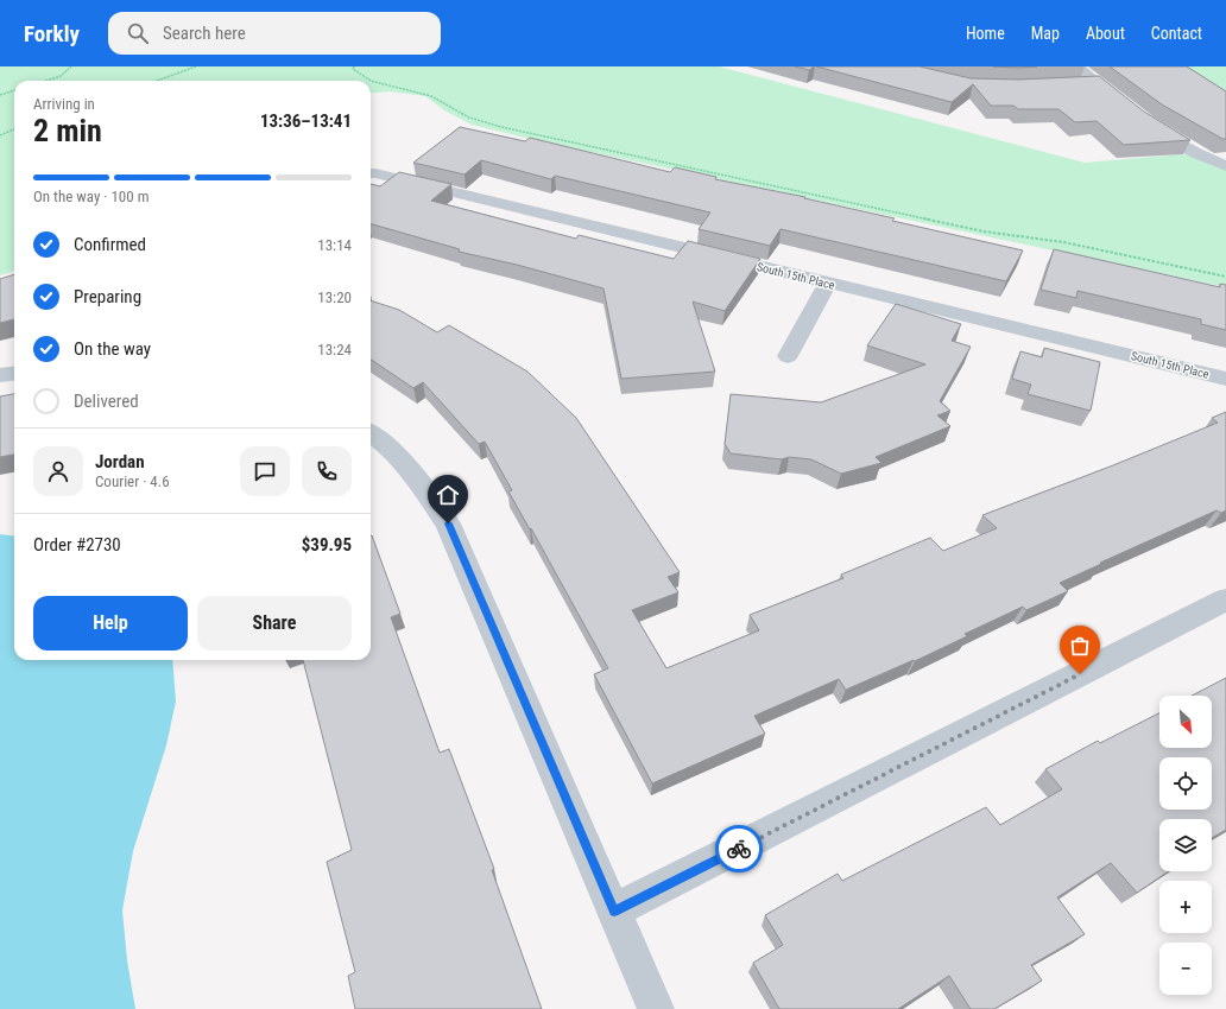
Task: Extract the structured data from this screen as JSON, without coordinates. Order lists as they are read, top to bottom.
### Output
{
  "streets": {
    "street": ["South 15th Place"]
  },
  "north": "bottom right",
  "page": {
    "header": "Forkly",
    "search": "Search here",
    "nav": [
      "Home",
      "Map",
      "About",
      "Contact"
    ],
    "heading": ["2 min", "Arriving in", "13:36–13:41"],
    "panel": [
      "Jordan",
      "Courier · 4.6",
      "Order #2730",
      "$39.95"
    ],
    "bar": "On the way · 100 m",
    "list": [
      ["Confirmed", "13:14"],
      ["Preparing", "13:20"],
      ["On the way", "13:24"],
      "Delivered"
    ],
    "buttons": ["Help", "Share"],
    "map_buttons": ["+", "−"]
  }
}
